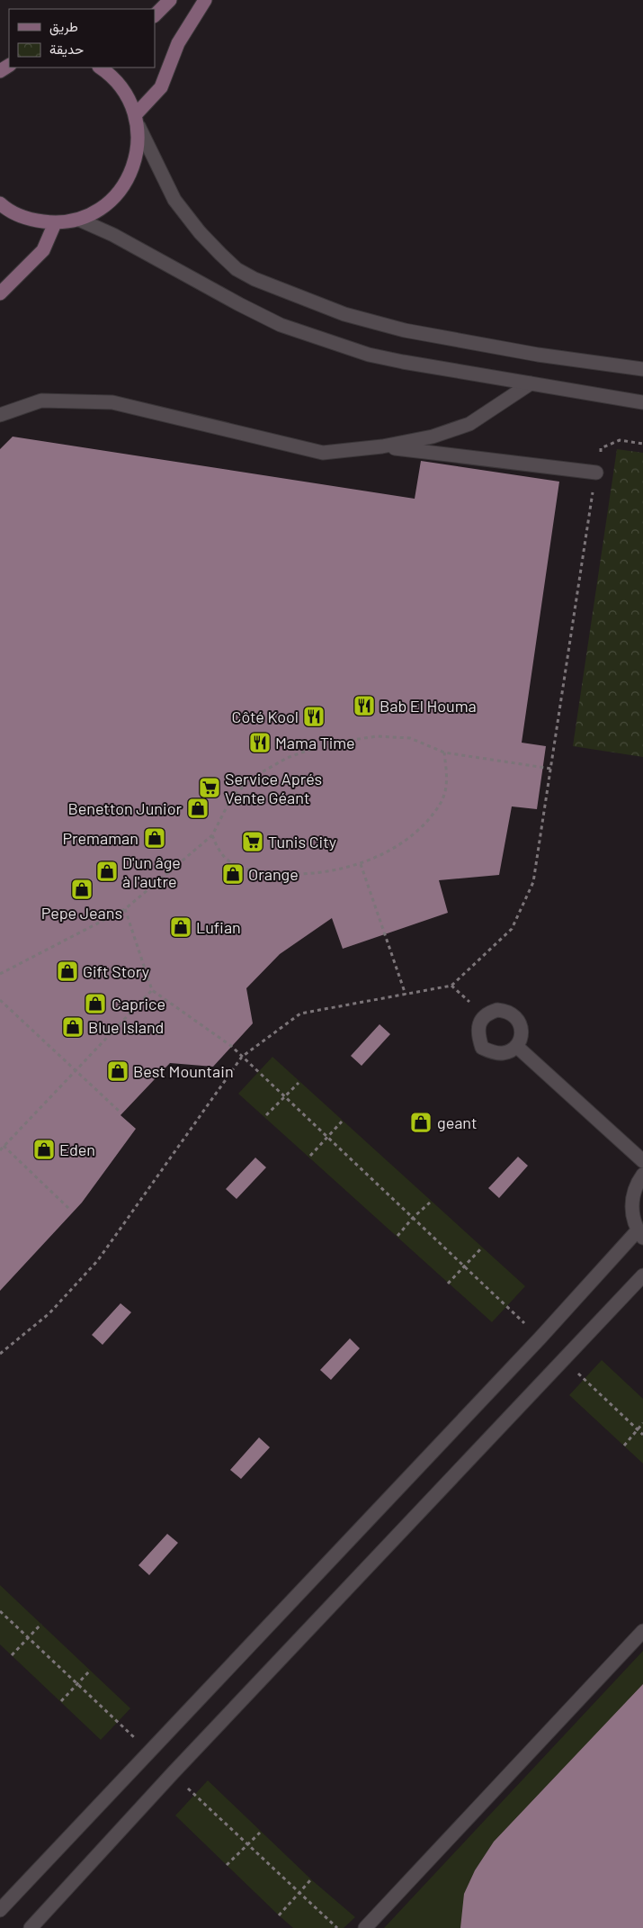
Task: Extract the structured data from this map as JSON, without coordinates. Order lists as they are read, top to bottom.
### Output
{
  "places": {
    "restaurant": ["Bab El Houma", "Côté Kool", "Mama Time"],
    "supermarket": ["Service Aprés Vente Géant", "Tunis City"],
    "shop": [
      "Benetton Junior",
      "Premaman",
      "D'un âge à l'autre",
      "Orange",
      "Pepe Jeans",
      "Lufian",
      "Gift Story",
      "Caprice",
      "Blue Island",
      "Best Mountain",
      "geant",
      "Eden"
    ]
  },
  "legend": ["طريق", "حديقة"]
}
